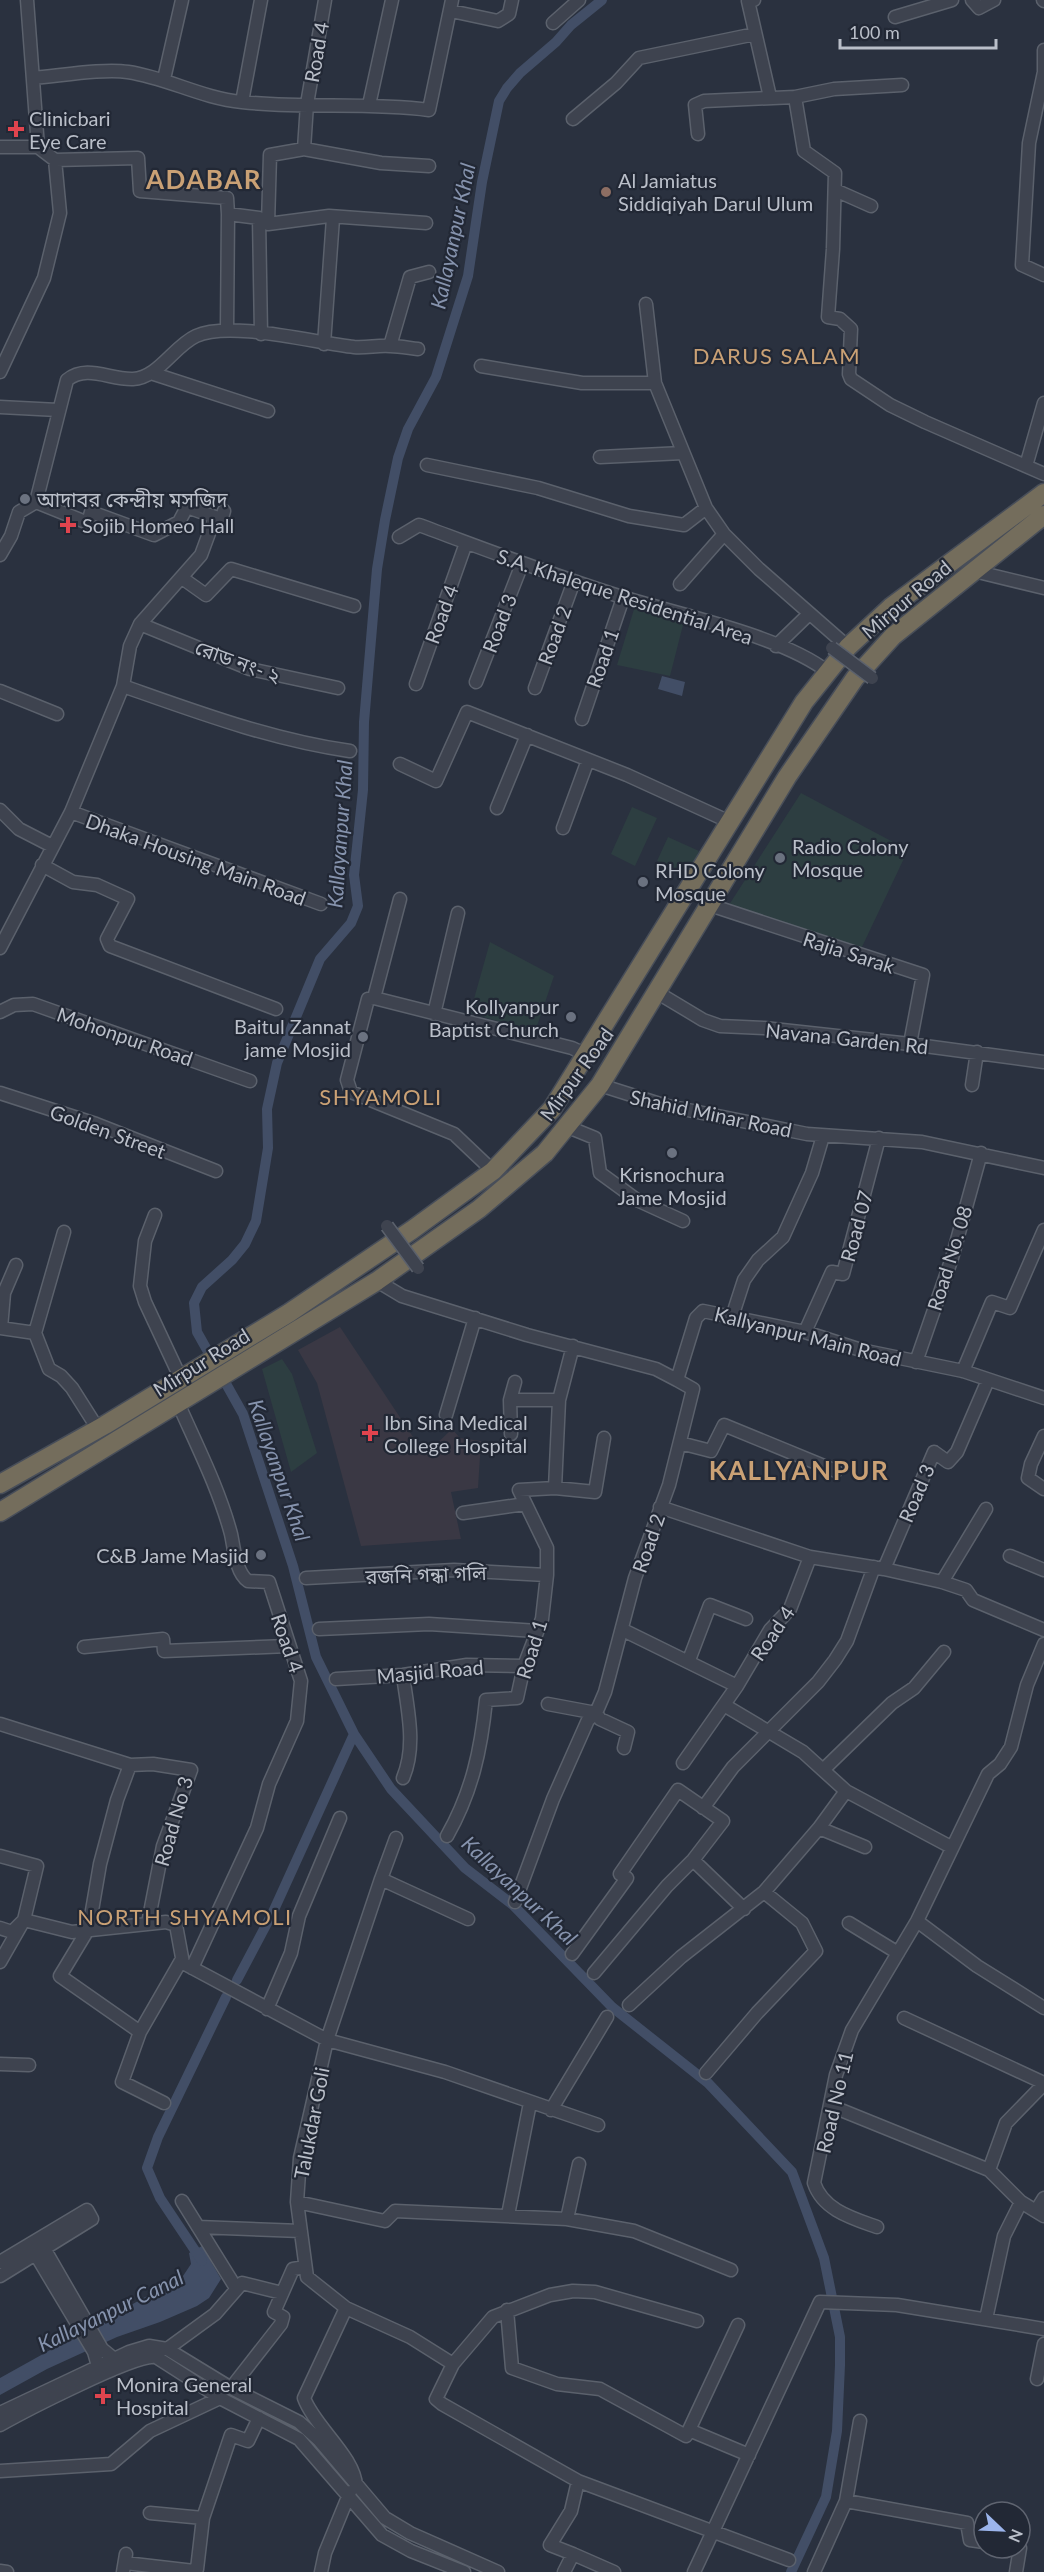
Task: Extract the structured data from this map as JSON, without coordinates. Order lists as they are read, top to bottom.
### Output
{
  "streets": {
    "highway": ["Mirpur Road"],
    "street": [
      "Road 4",
      "S.A. Khaleque Residential Area",
      "Road 3",
      "Road 2",
      "Road 1",
      "রোড নং- ২",
      "Dhaka Housing Main Road",
      "Rajia Sarak",
      "Mohonpur Road",
      "Navana Garden Rd",
      "Shahid Minar Road",
      "Golden Street",
      "Road 07",
      "Road No. 08",
      "Kallyanpur Main Road",
      "রজনি গন্ধা গলি",
      "Masjid Road",
      "Road No 3",
      "Road No 11",
      "Talukdar Goli"
    ]
  },
  "crossings": [
    ["Road 4", "S.A. Khaleque Residential Area"],
    ["Road 4", "Mirpur Road"],
    ["Road 4", "Talukdar Goli"],
    ["S.A. Khaleque Residential Area", "Mirpur Road"],
    ["S.A. Khaleque Residential Area", "Road 3"],
    ["S.A. Khaleque Residential Area", "Road 2"],
    ["S.A. Khaleque Residential Area", "Road 1"],
    ["Mirpur Road", "Rajia Sarak"],
    ["Mirpur Road", "Navana Garden Rd"],
    ["Mirpur Road", "Shahid Minar Road"],
    ["Road 3", "Kallyanpur Main Road"],
    ["Road 2", "Kallyanpur Main Road"],
    ["Road 1", "রজনি গন্ধা গলি"],
    ["Road 1", "Masjid Road"],
    ["Rajia Sarak", "Navana Garden Rd"],
    ["Shahid Minar Road", "Road 07"],
    ["Shahid Minar Road", "Road No. 08"],
    ["Road 07", "Kallyanpur Main Road"],
    ["Road No. 08", "Kallyanpur Main Road"]
  ],
  "districts": [
    "ADABAR",
    "DARUS SALAM",
    "SHYAMOLI",
    "KALLYANPUR",
    "NORTH SHYAMOLI"
  ],
  "water": ["Kallayanpur Khal", "Kallayanpur Canal"],
  "places": {
    "health": [
      "Clinicbari Eye Care",
      "Sojib Homeo Hall",
      "Ibn Sina Medical College Hospital",
      "Monira General Hospital"
    ],
    "other": [
      "Al Jamiatus Siddiqiyah Darul Ulum",
      "আদাবর কেন্দ্রীয় মসজিদ",
      "Radio Colony Mosque",
      "RHD Colony Mosque",
      "Kollyanpur Baptist Church",
      "Baitul Zannat jame Mosjid",
      "Krisnochura Jame Mosjid",
      "C&B Jame Masjid"
    ]
  },
  "scale_bar": "100 m",
  "north": "bottom right"
}
